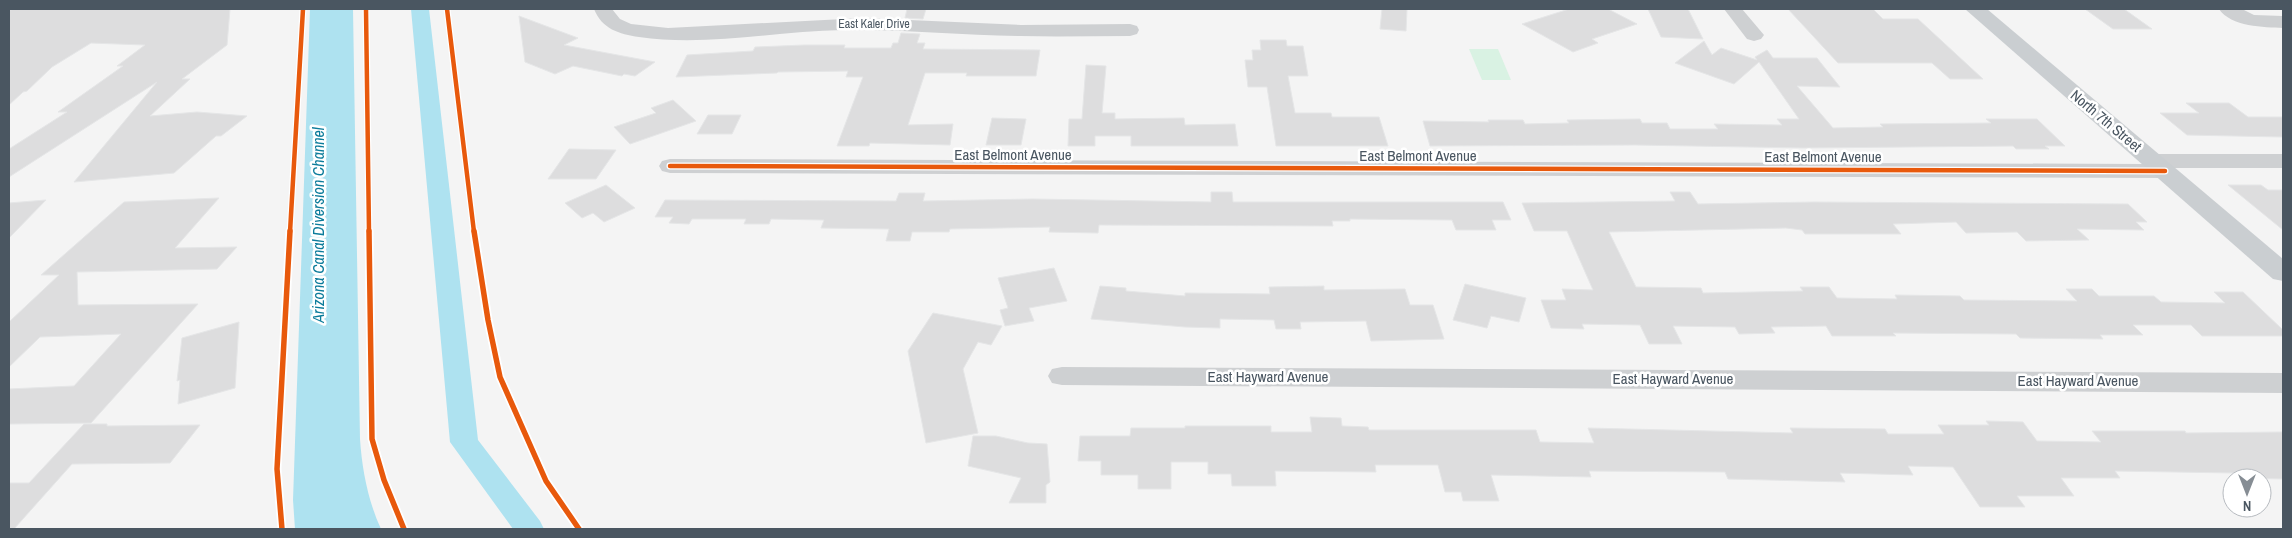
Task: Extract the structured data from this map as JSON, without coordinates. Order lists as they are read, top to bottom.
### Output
{
  "streets": {
    "main road": ["North 7th Street"],
    "street": ["East Kaler Drive", "East Belmont Avenue", "East Hayward Avenue"]
  },
  "crossings": [
    ["North 7th Street", "East Belmont Avenue"]
  ],
  "water": ["Arizona Canal Diversion Channel"],
  "north": "bottom"
}
